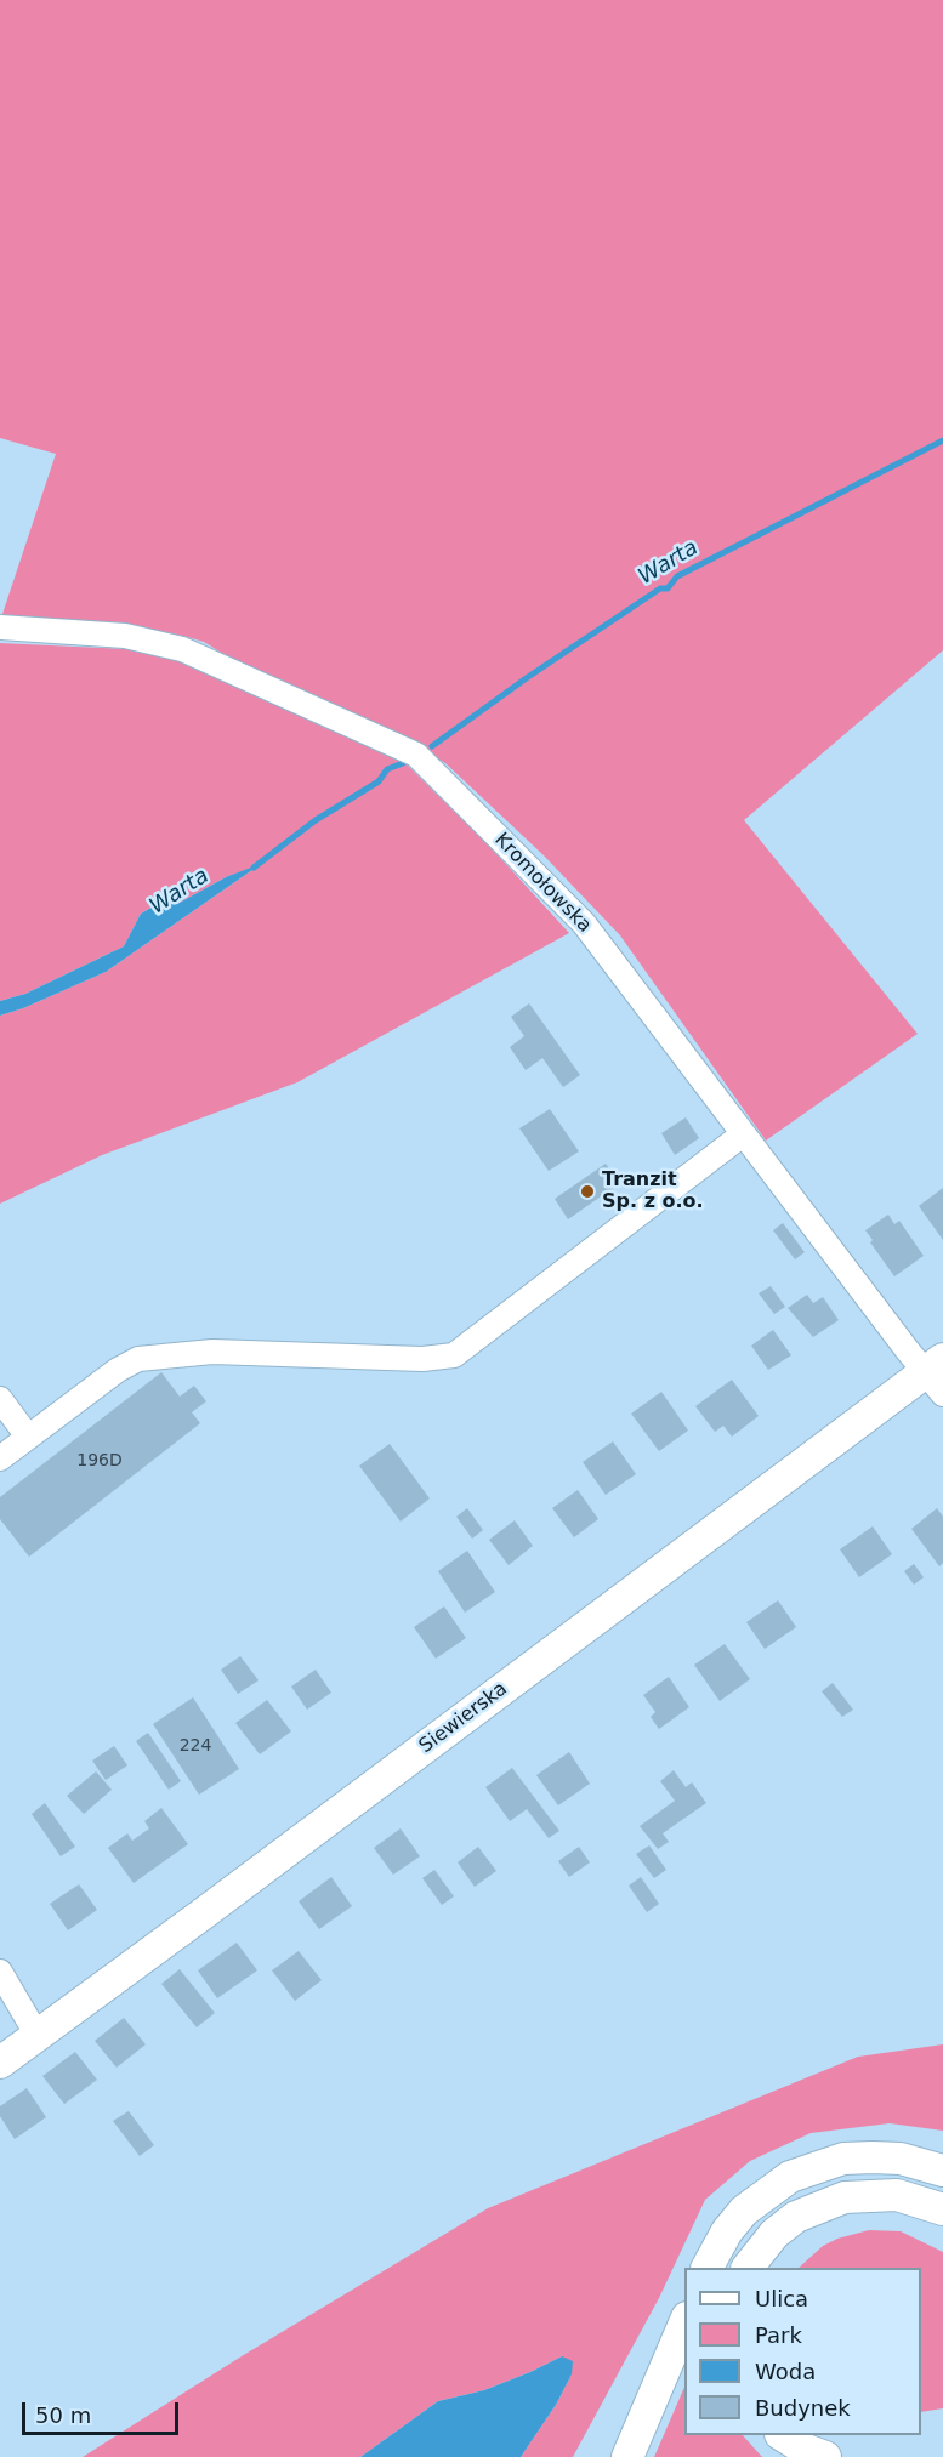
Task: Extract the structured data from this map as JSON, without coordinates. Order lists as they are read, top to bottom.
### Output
{
  "streets": {
    "main road": ["Siewierska"],
    "street": ["Kromołowska"]
  },
  "crossings": [
    ["Kromołowska", "Siewierska"]
  ],
  "water": ["Warta"],
  "places": ["Tranzit Sp. z o.o."],
  "house_numbers": ["196D", "224"],
  "legend": [
    "Ulica",
    "Park",
    "Woda",
    "Budynek"
  ],
  "scale_bar": "50 m"
}
